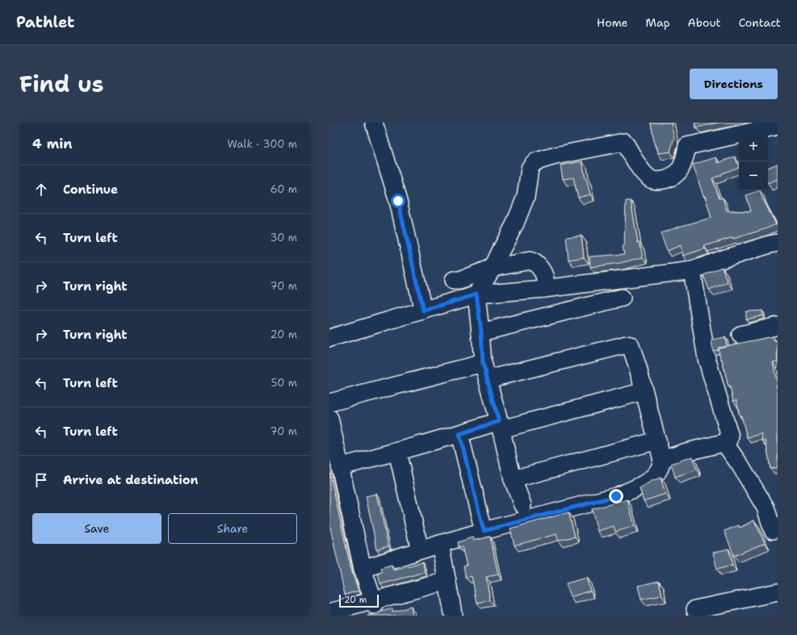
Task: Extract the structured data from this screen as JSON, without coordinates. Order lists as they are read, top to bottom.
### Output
{
  "scale_bar": "20 m",
  "page": {
    "header": "Pathlet",
    "nav": [
      "Home",
      "Map",
      "About",
      "Contact"
    ],
    "title": "Find us",
    "buttons": [
      "Directions",
      ["Save", "Share"]
    ],
    "heading": ["4 min", "Walk · 300 m"],
    "map_buttons": ["+", "−"],
    "list": [
      ["Continue", "60 m"],
      ["Turn left", "30 m"],
      ["Turn right", "70 m"],
      ["Turn right", "20 m"],
      ["Turn left", "50 m"],
      ["Turn left", "70 m"],
      "Arrive at destination"
    ],
    "scale": "20 m"
  }
}
